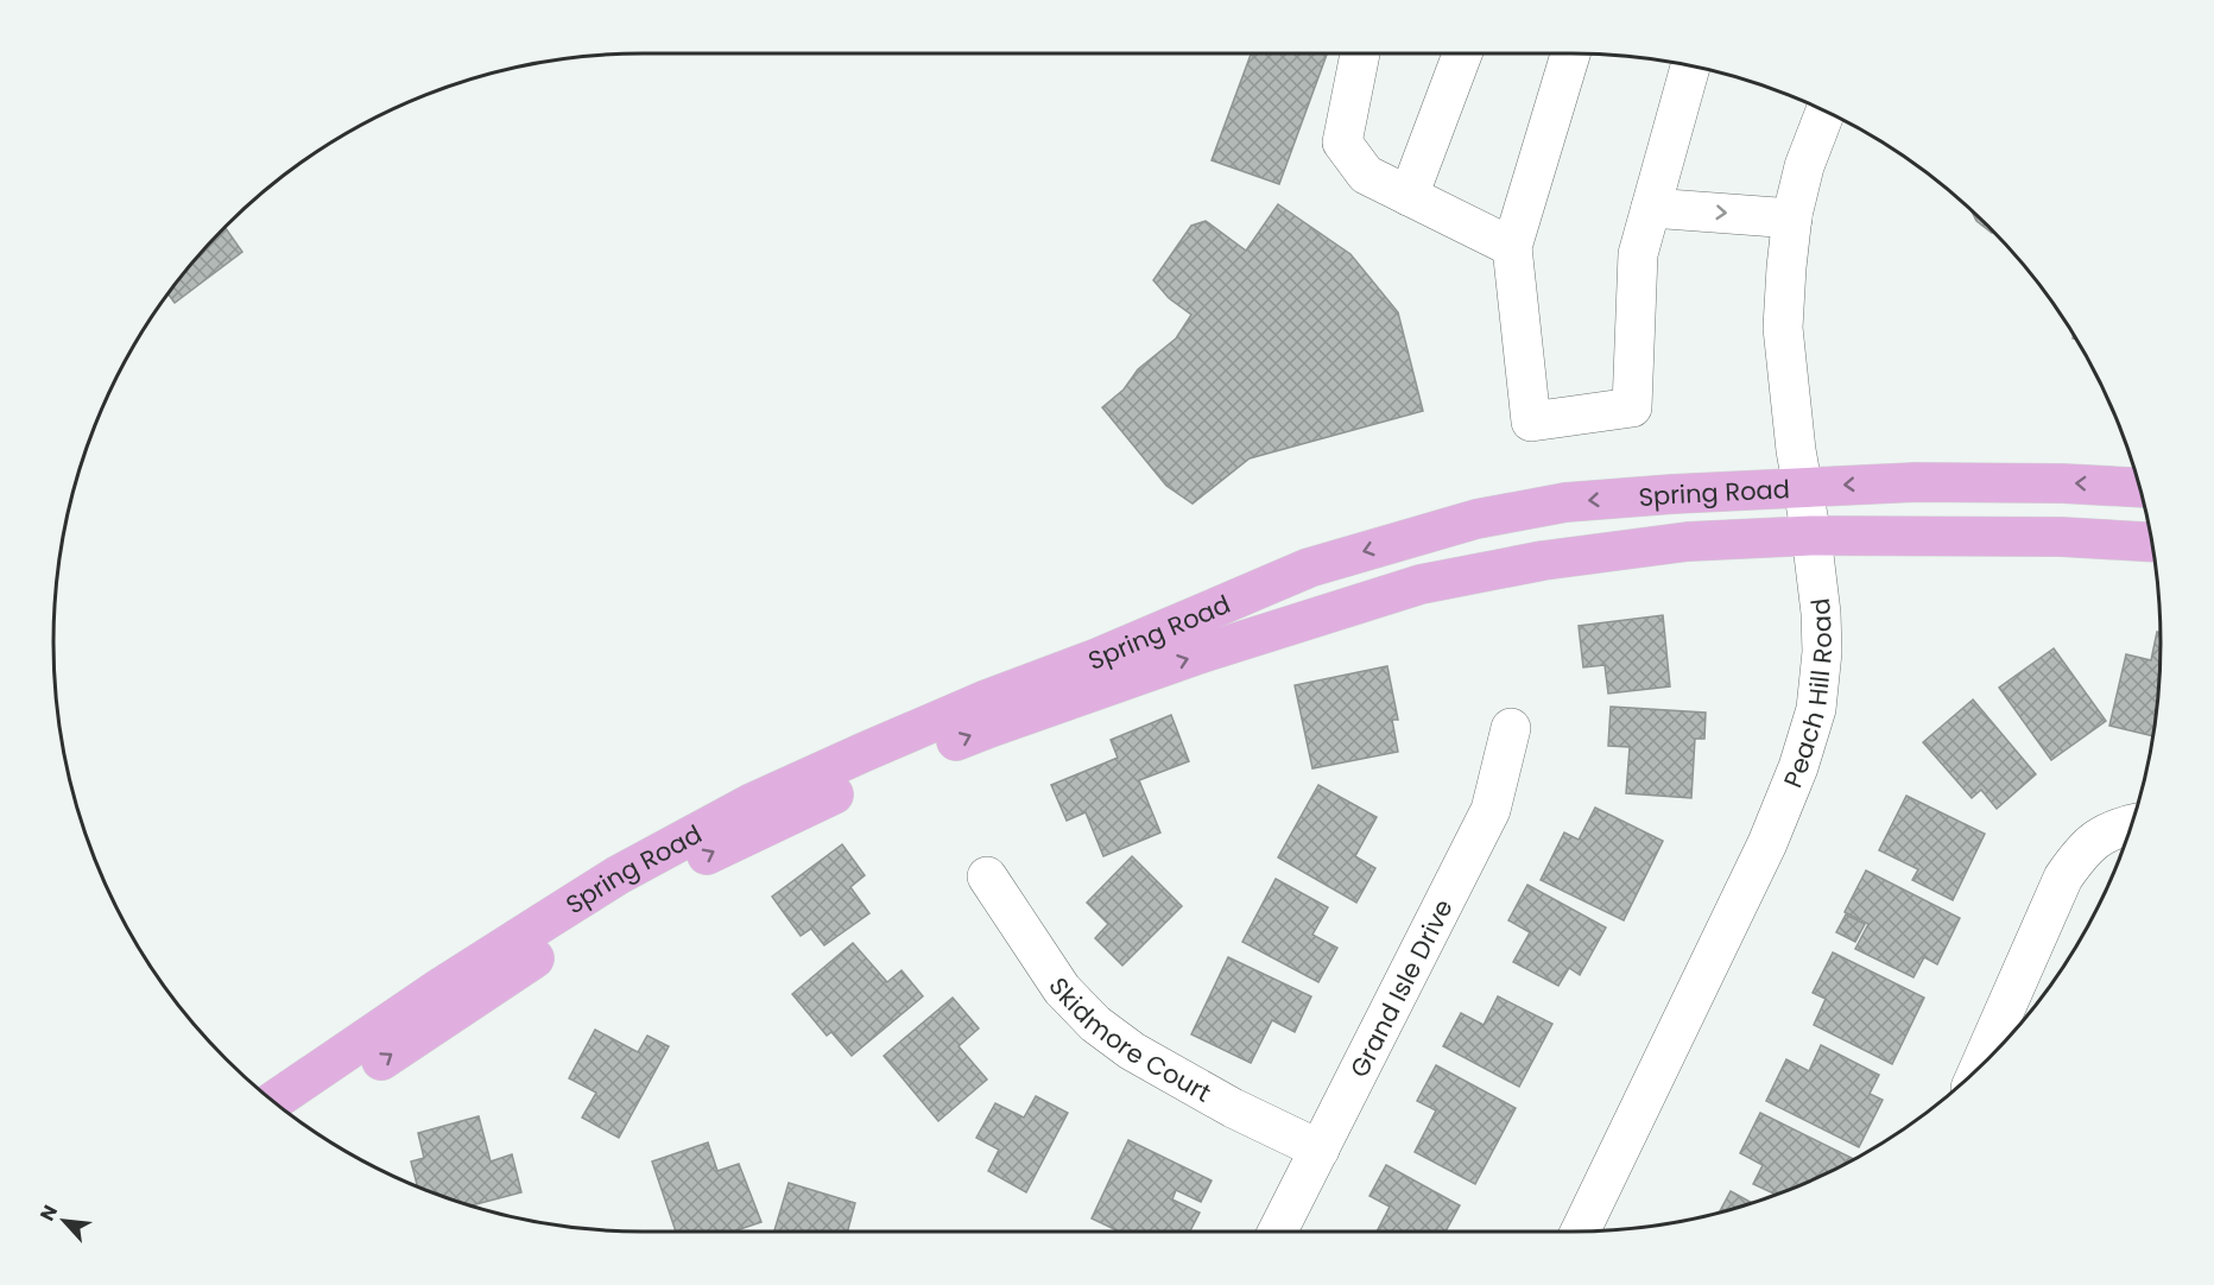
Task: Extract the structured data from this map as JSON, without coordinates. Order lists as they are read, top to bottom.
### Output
{
  "streets": {
    "main road": ["Spring Road"],
    "street": ["Peach Hill Road", "Grand Isle Drive", "Skidmore Court"]
  },
  "crossings": [
    ["Spring Road", "Peach Hill Road"],
    ["Grand Isle Drive", "Skidmore Court"]
  ],
  "north": "top left"
}
